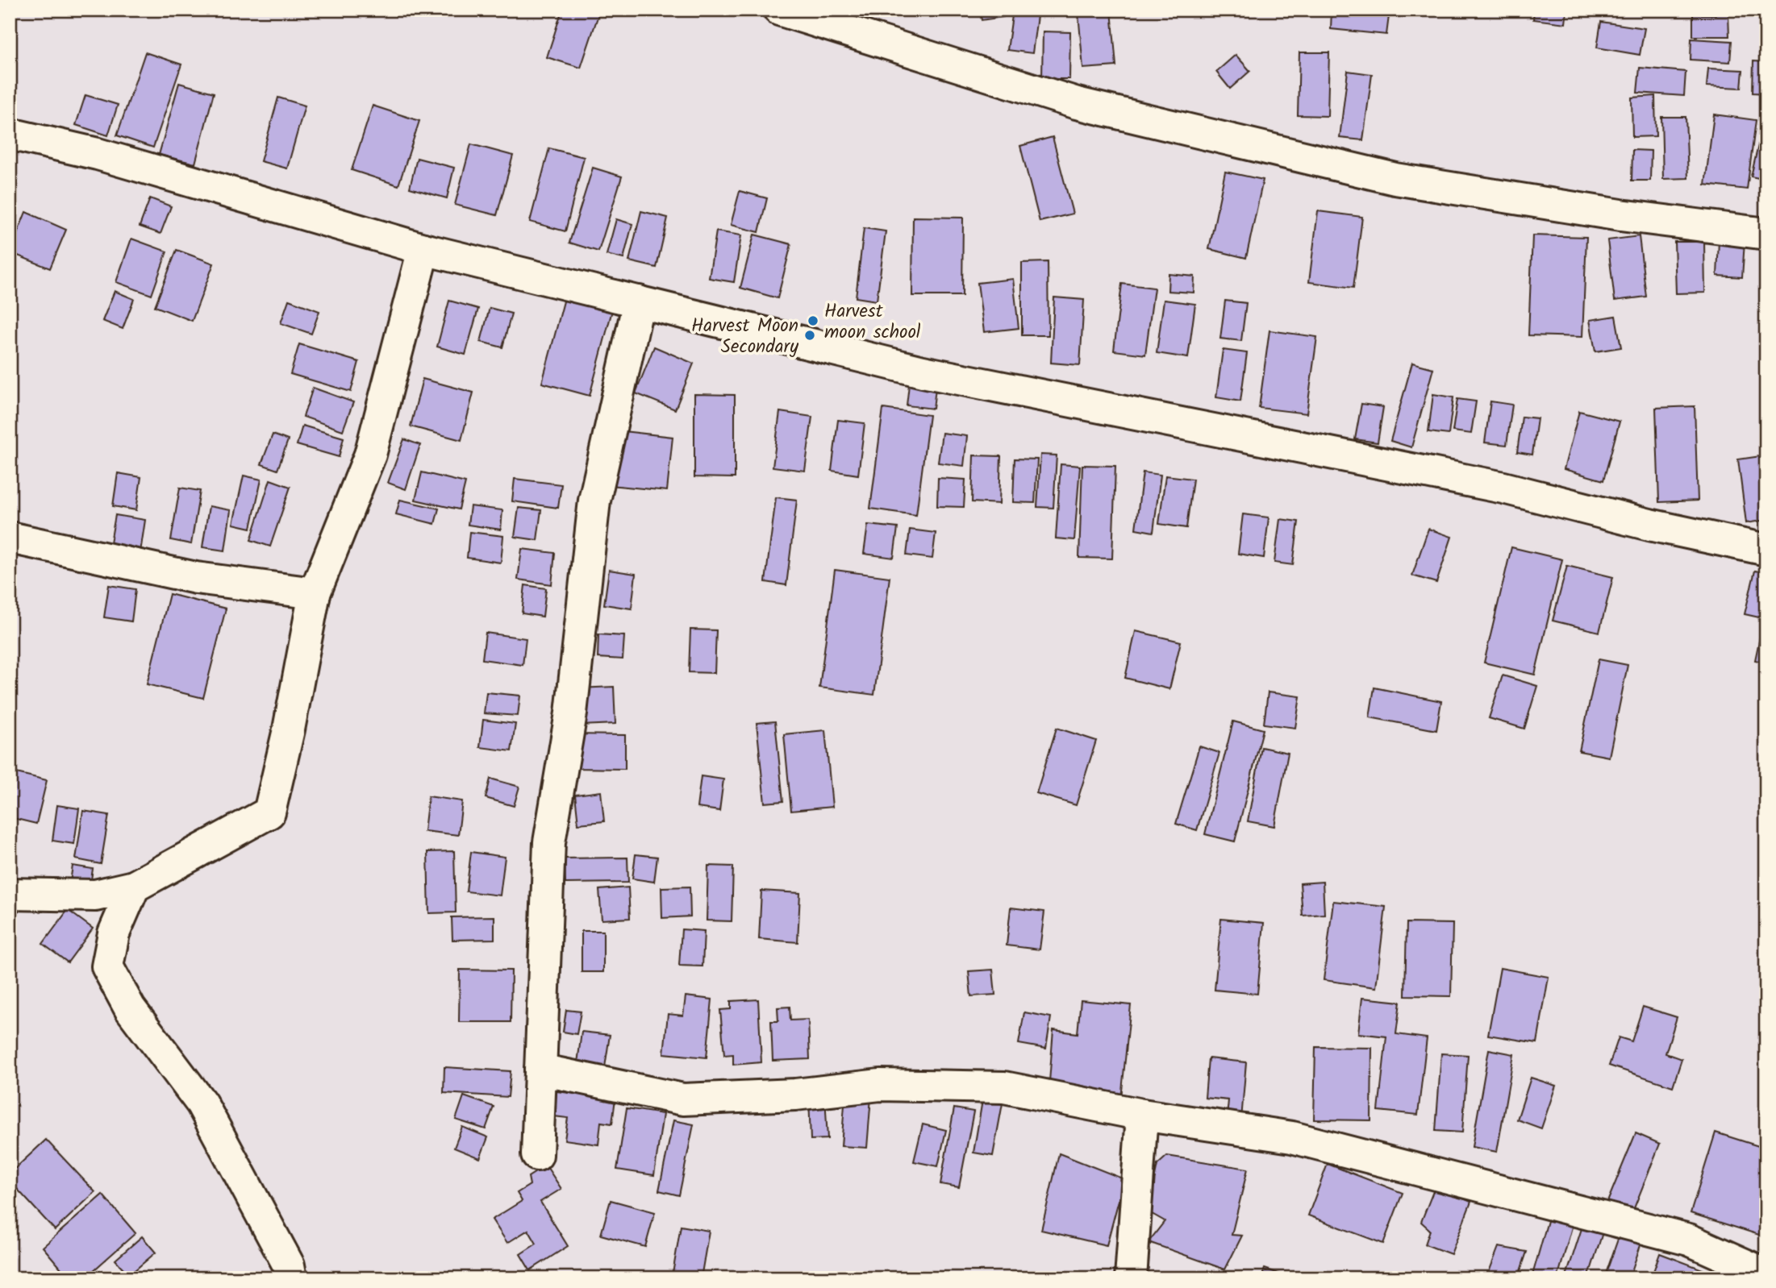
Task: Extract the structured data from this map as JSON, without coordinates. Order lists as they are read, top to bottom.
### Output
{
  "places": ["Harvest moon school", "Harvest Moon Secondary"]
}
